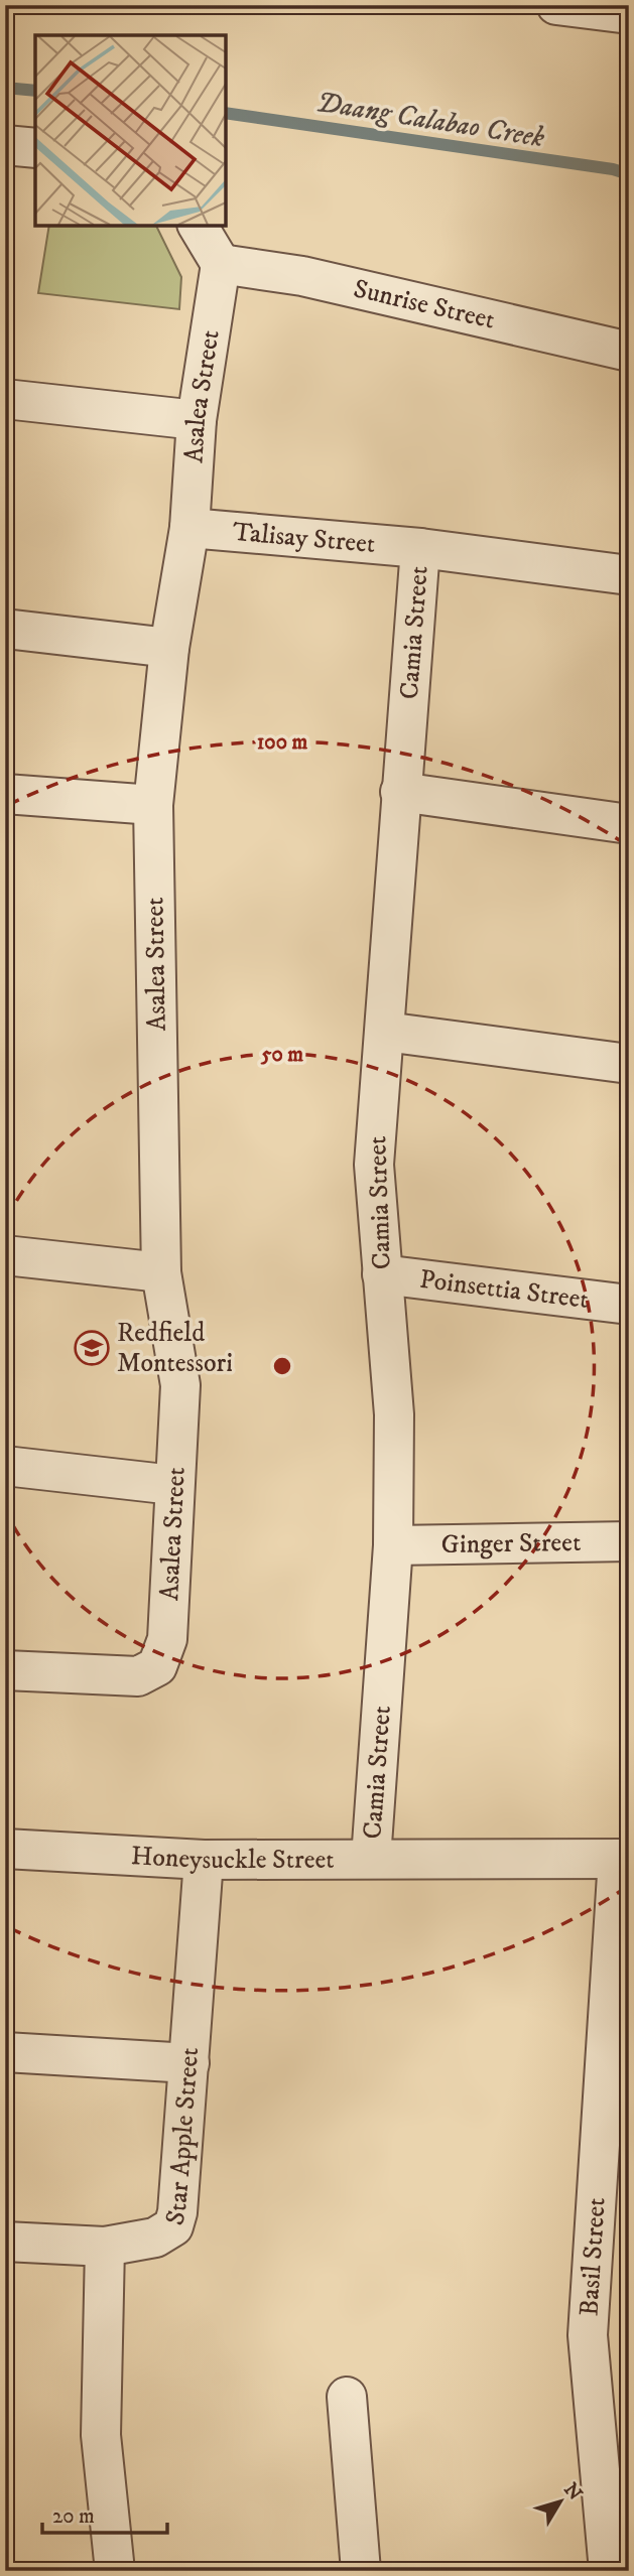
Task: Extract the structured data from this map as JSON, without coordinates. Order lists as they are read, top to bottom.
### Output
{
  "streets": {
    "street": [
      "Sunrise Street",
      "Asalea Street",
      "Talisay Street",
      "Camia Street",
      "Poinsettia Street",
      "Ginger Street",
      "Honeysuckle Street",
      "Star Apple Street",
      "Basil Street"
    ]
  },
  "crossings": [
    ["Sunrise Street", "Asalea Street"],
    ["Asalea Street", "Talisay Street"],
    ["Talisay Street", "Camia Street"],
    ["Camia Street", "Poinsettia Street"],
    ["Camia Street", "Ginger Street"],
    ["Camia Street", "Honeysuckle Street"],
    ["Honeysuckle Street", "Star Apple Street"],
    ["Honeysuckle Street", "Basil Street"]
  ],
  "water": ["Daang Calabao Creek"],
  "places": {
    "school or university": ["Redfield Montessori"]
  },
  "scale_bar": "20 m",
  "north": "top right",
  "rings": ["100 m", "50 m"]
}
